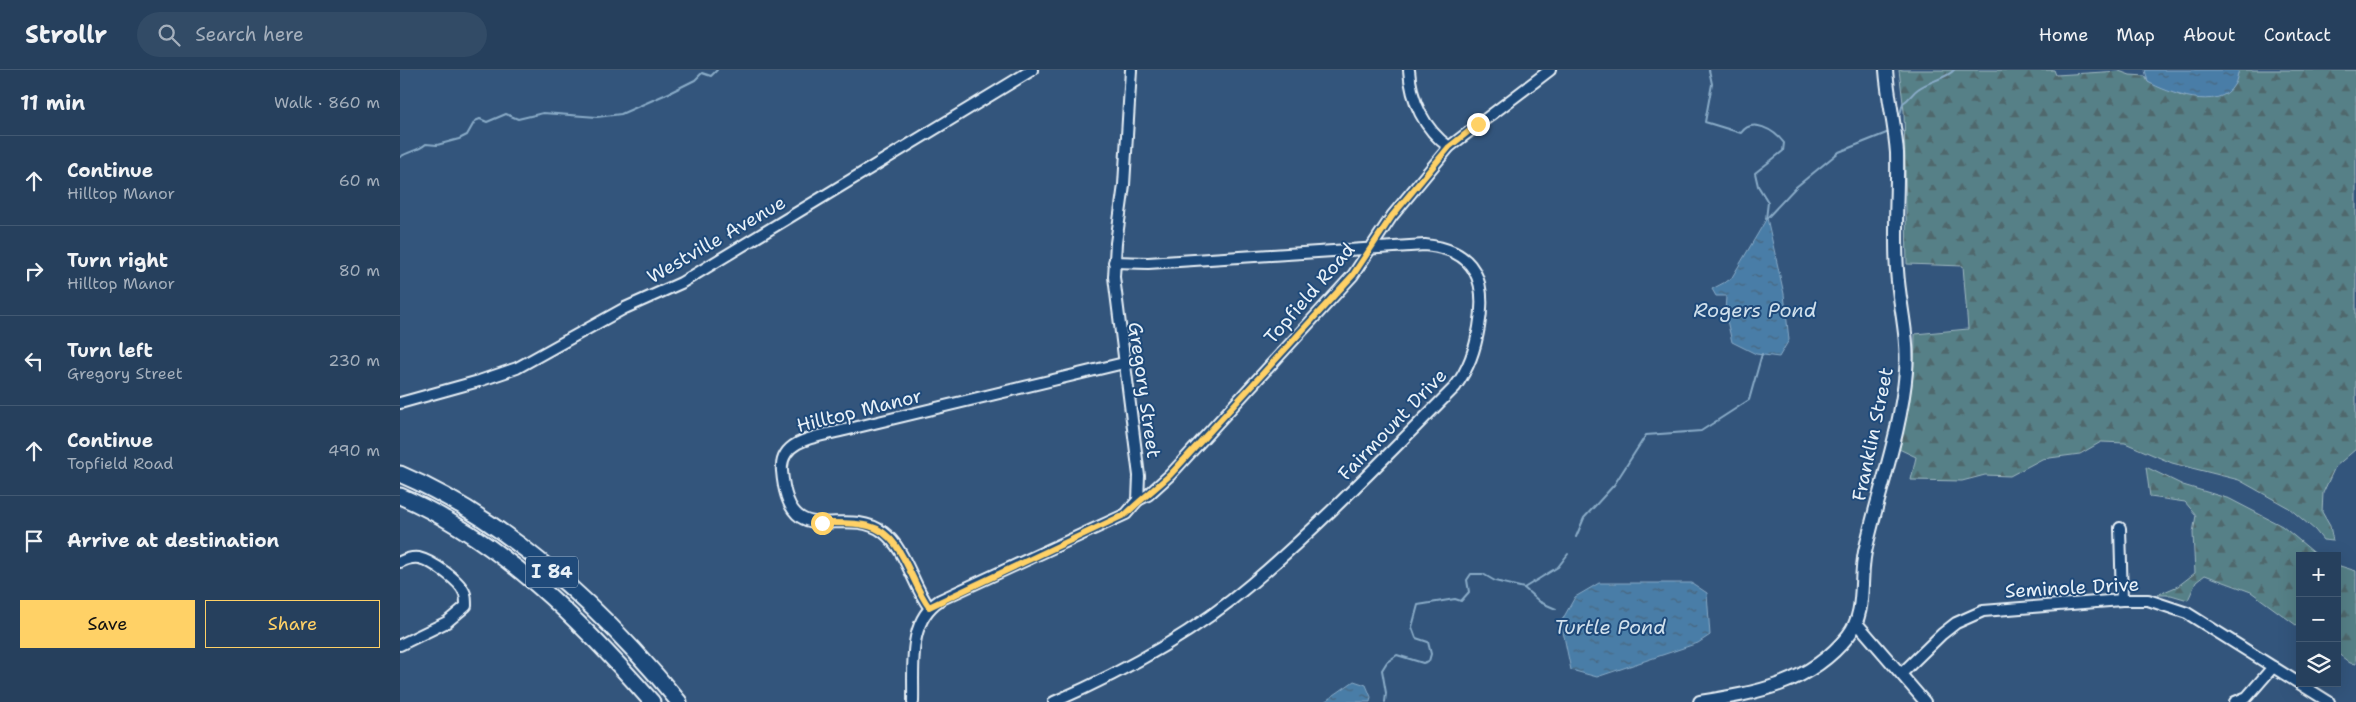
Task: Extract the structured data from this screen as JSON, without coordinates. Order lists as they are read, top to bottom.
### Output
{
  "streets": {
    "highway": ["I 84"],
    "main road": ["Franklin Street"],
    "street": [
      "Westville Avenue",
      "Topfield Road",
      "Gregory Street",
      "Hilltop Manor",
      "Fairmount Drive",
      "Seminole Drive"
    ]
  },
  "crossings": [
    ["Topfield Road", "Gregory Street"],
    ["Topfield Road", "Fairmount Drive"],
    ["Gregory Street", "Hilltop Manor"],
    ["Gregory Street", "Fairmount Drive"]
  ],
  "water": ["Rogers Pond", "Turtle Pond"],
  "page": {
    "header": "Strollr",
    "search": "Search here",
    "nav": [
      "Home",
      "Map",
      "About",
      "Contact"
    ],
    "heading": ["11 min", "Walk · 860 m"],
    "list": [
      ["Continue", "Hilltop Manor", "60 m"],
      ["Turn right", "Hilltop Manor", "80 m"],
      ["Turn left", "Gregory Street", "230 m"],
      ["Continue", "Topfield Road", "490 m"],
      "Arrive at destination"
    ],
    "map_buttons": ["+", "−"],
    "buttons": ["Save", "Share"]
  }
}
